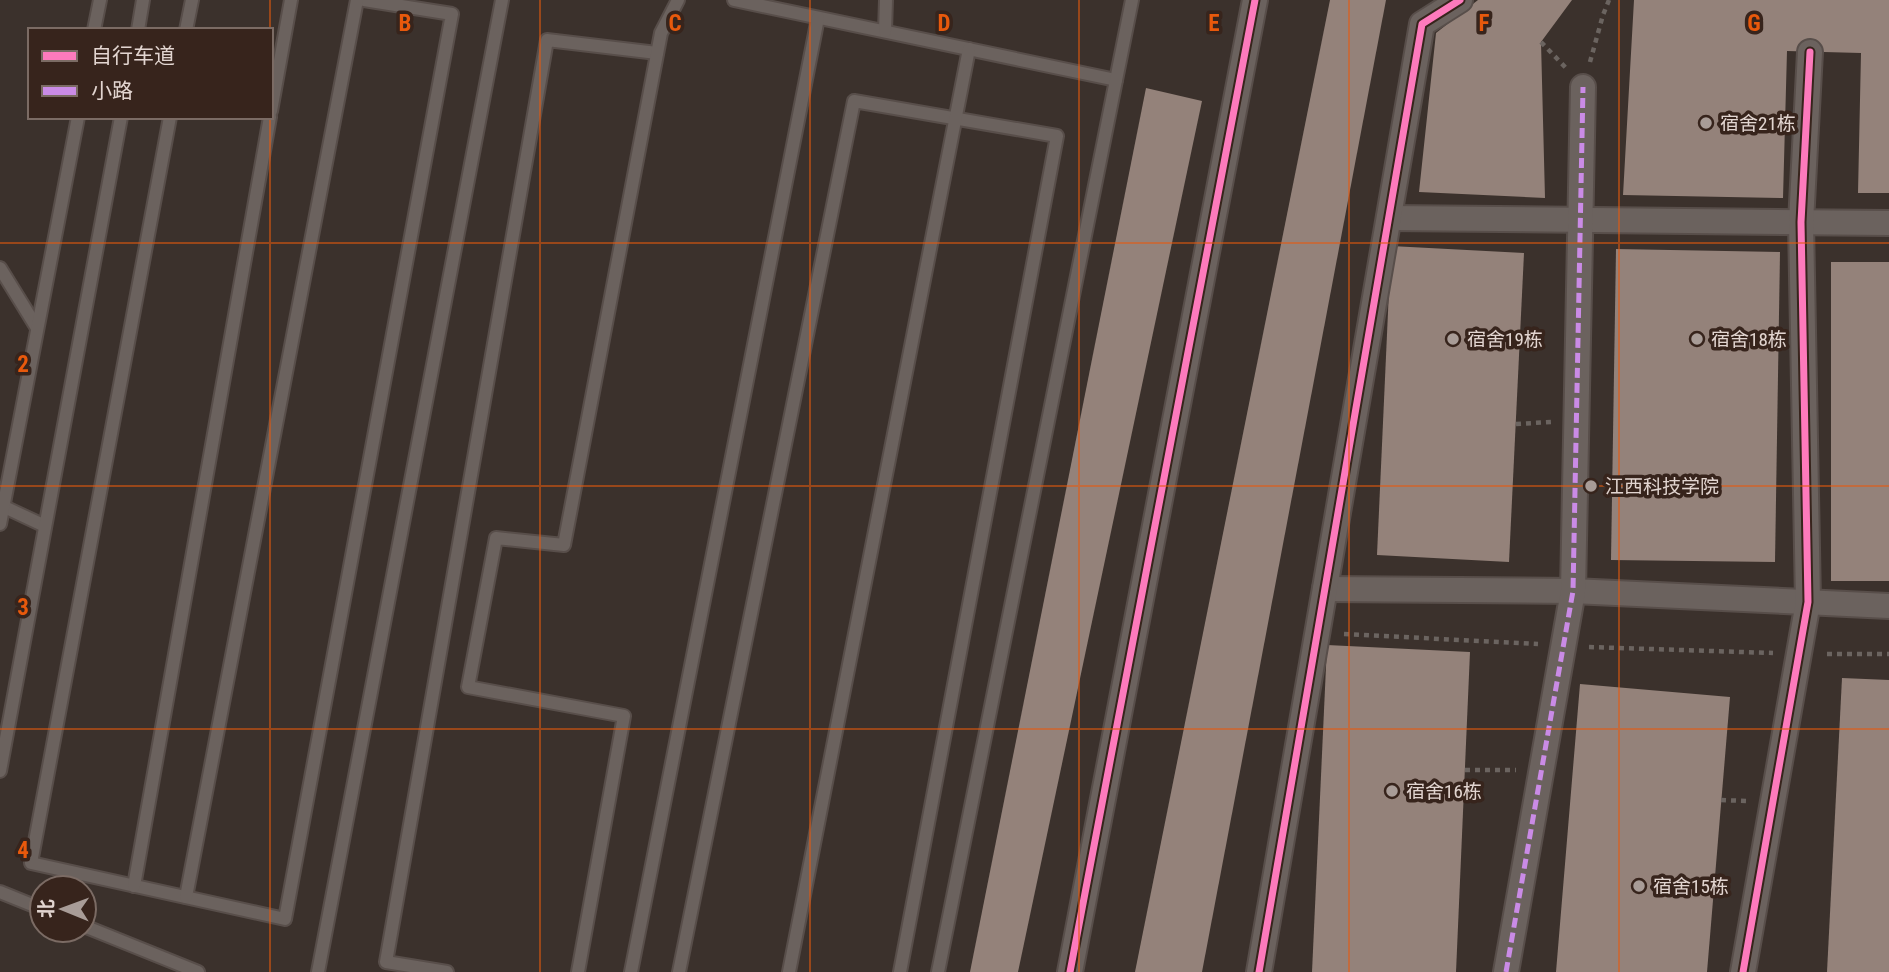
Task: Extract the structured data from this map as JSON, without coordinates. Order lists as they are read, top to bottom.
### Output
{
  "places": [
    "宿舍21栋",
    "宿舍19栋",
    "宿舍18栋",
    "江西科技学院",
    "宿舍16栋",
    "宿舍15栋"
  ],
  "legend": ["自行车道", "小路"],
  "north": "left",
  "grid": {
    "columns": [
      "B",
      "C",
      "D",
      "E",
      "F",
      "G"
    ],
    "rows": ["2", "3", "4"]
  }
}
